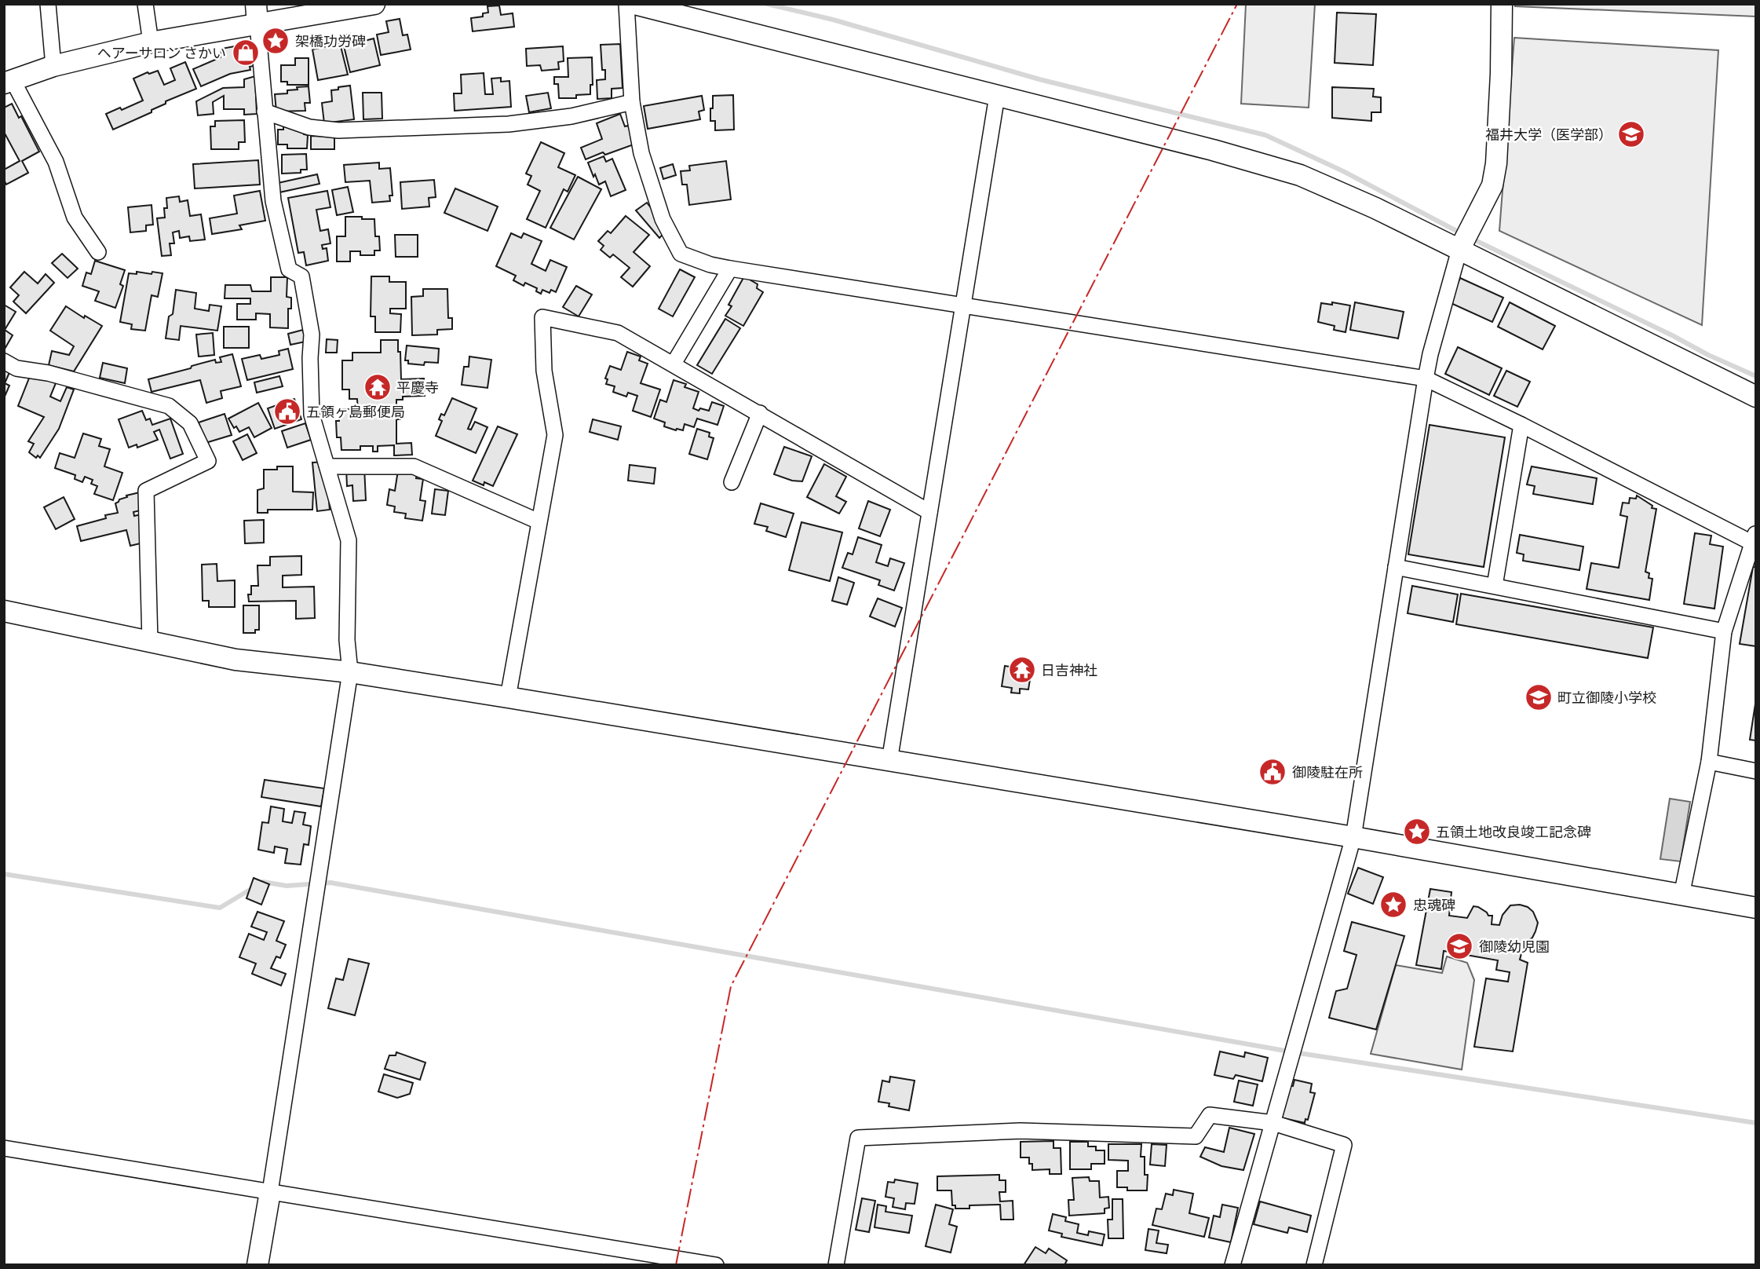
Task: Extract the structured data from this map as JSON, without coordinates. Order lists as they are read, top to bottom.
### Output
{
  "places": {
    "place": ["架橋功労碑", "五領土地改良竣工記念碑", "忠魂碑"],
    "shop": ["ヘアーサロン さかい"],
    "school or university": ["福井大学（医学部）", "町立御陵小学校", "御陵幼児園"],
    "temple": ["平慶寺", "日吉神社"],
    "public building": ["五領ヶ島郵便局", "御陵駐在所"]
  }
}
